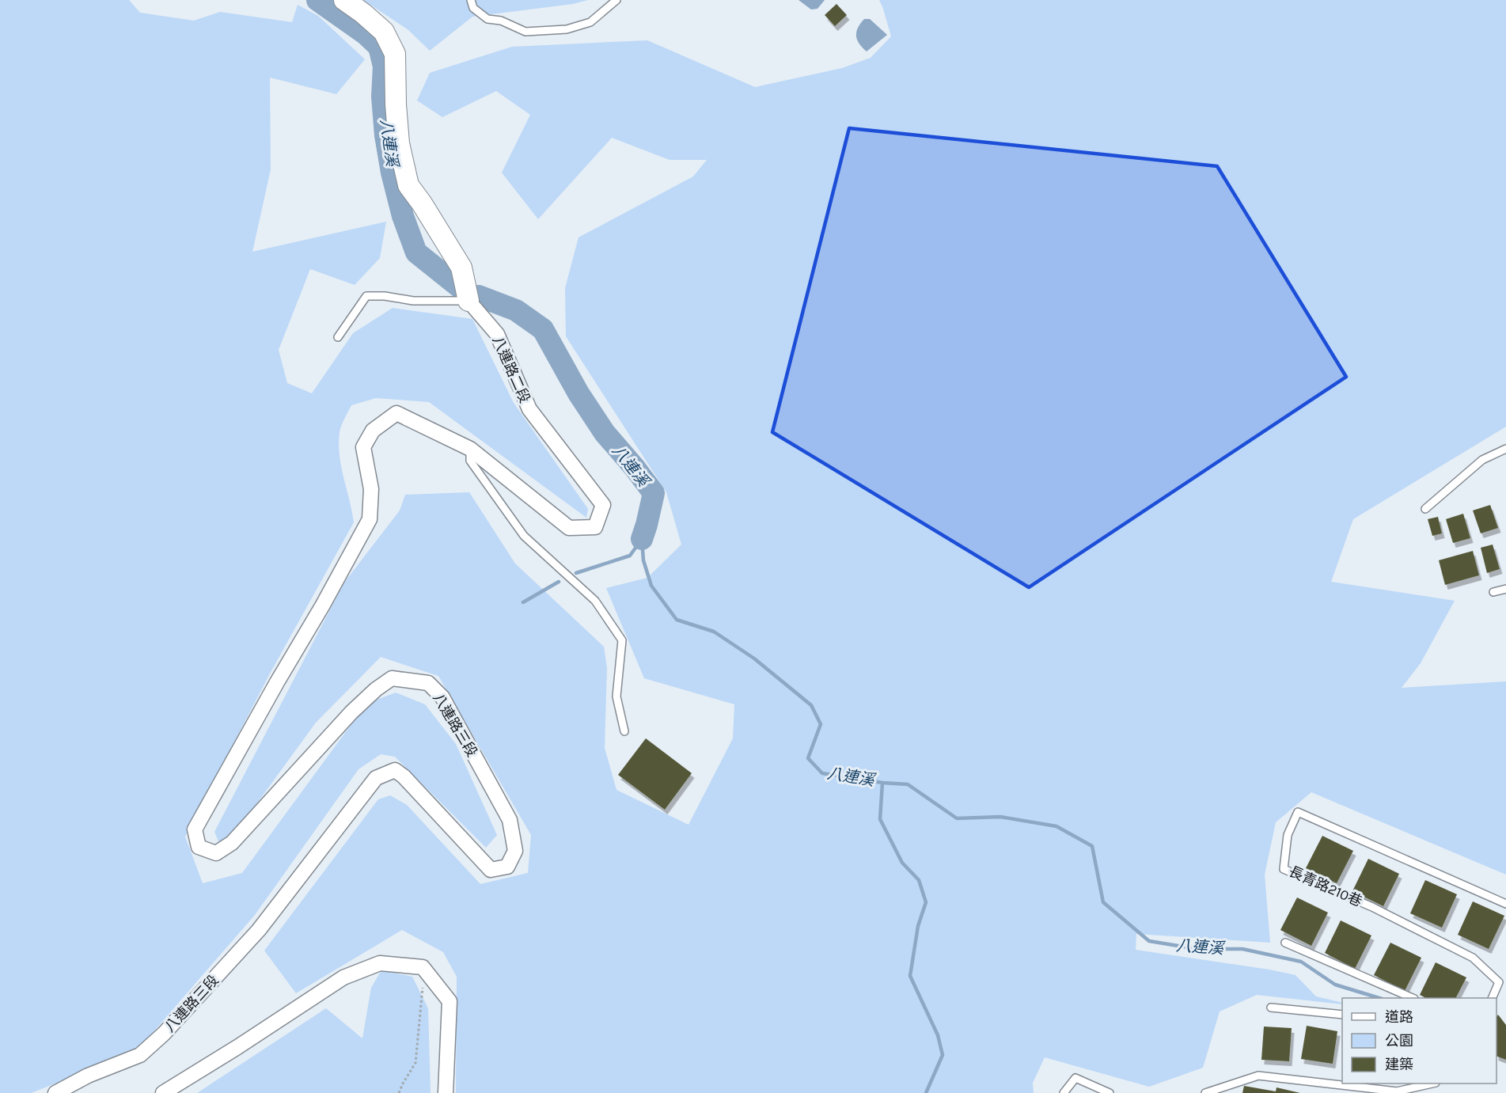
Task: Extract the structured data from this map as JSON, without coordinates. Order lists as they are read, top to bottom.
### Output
{
  "streets": {
    "street": ["八連路二段", "八連路三段"],
    "lane": ["長青路210巷"]
  },
  "crossings": [
    ["八連路二段", "八連路三段"]
  ],
  "water": ["八連溪"],
  "legend": ["道路", "公園", "建築"]
}
